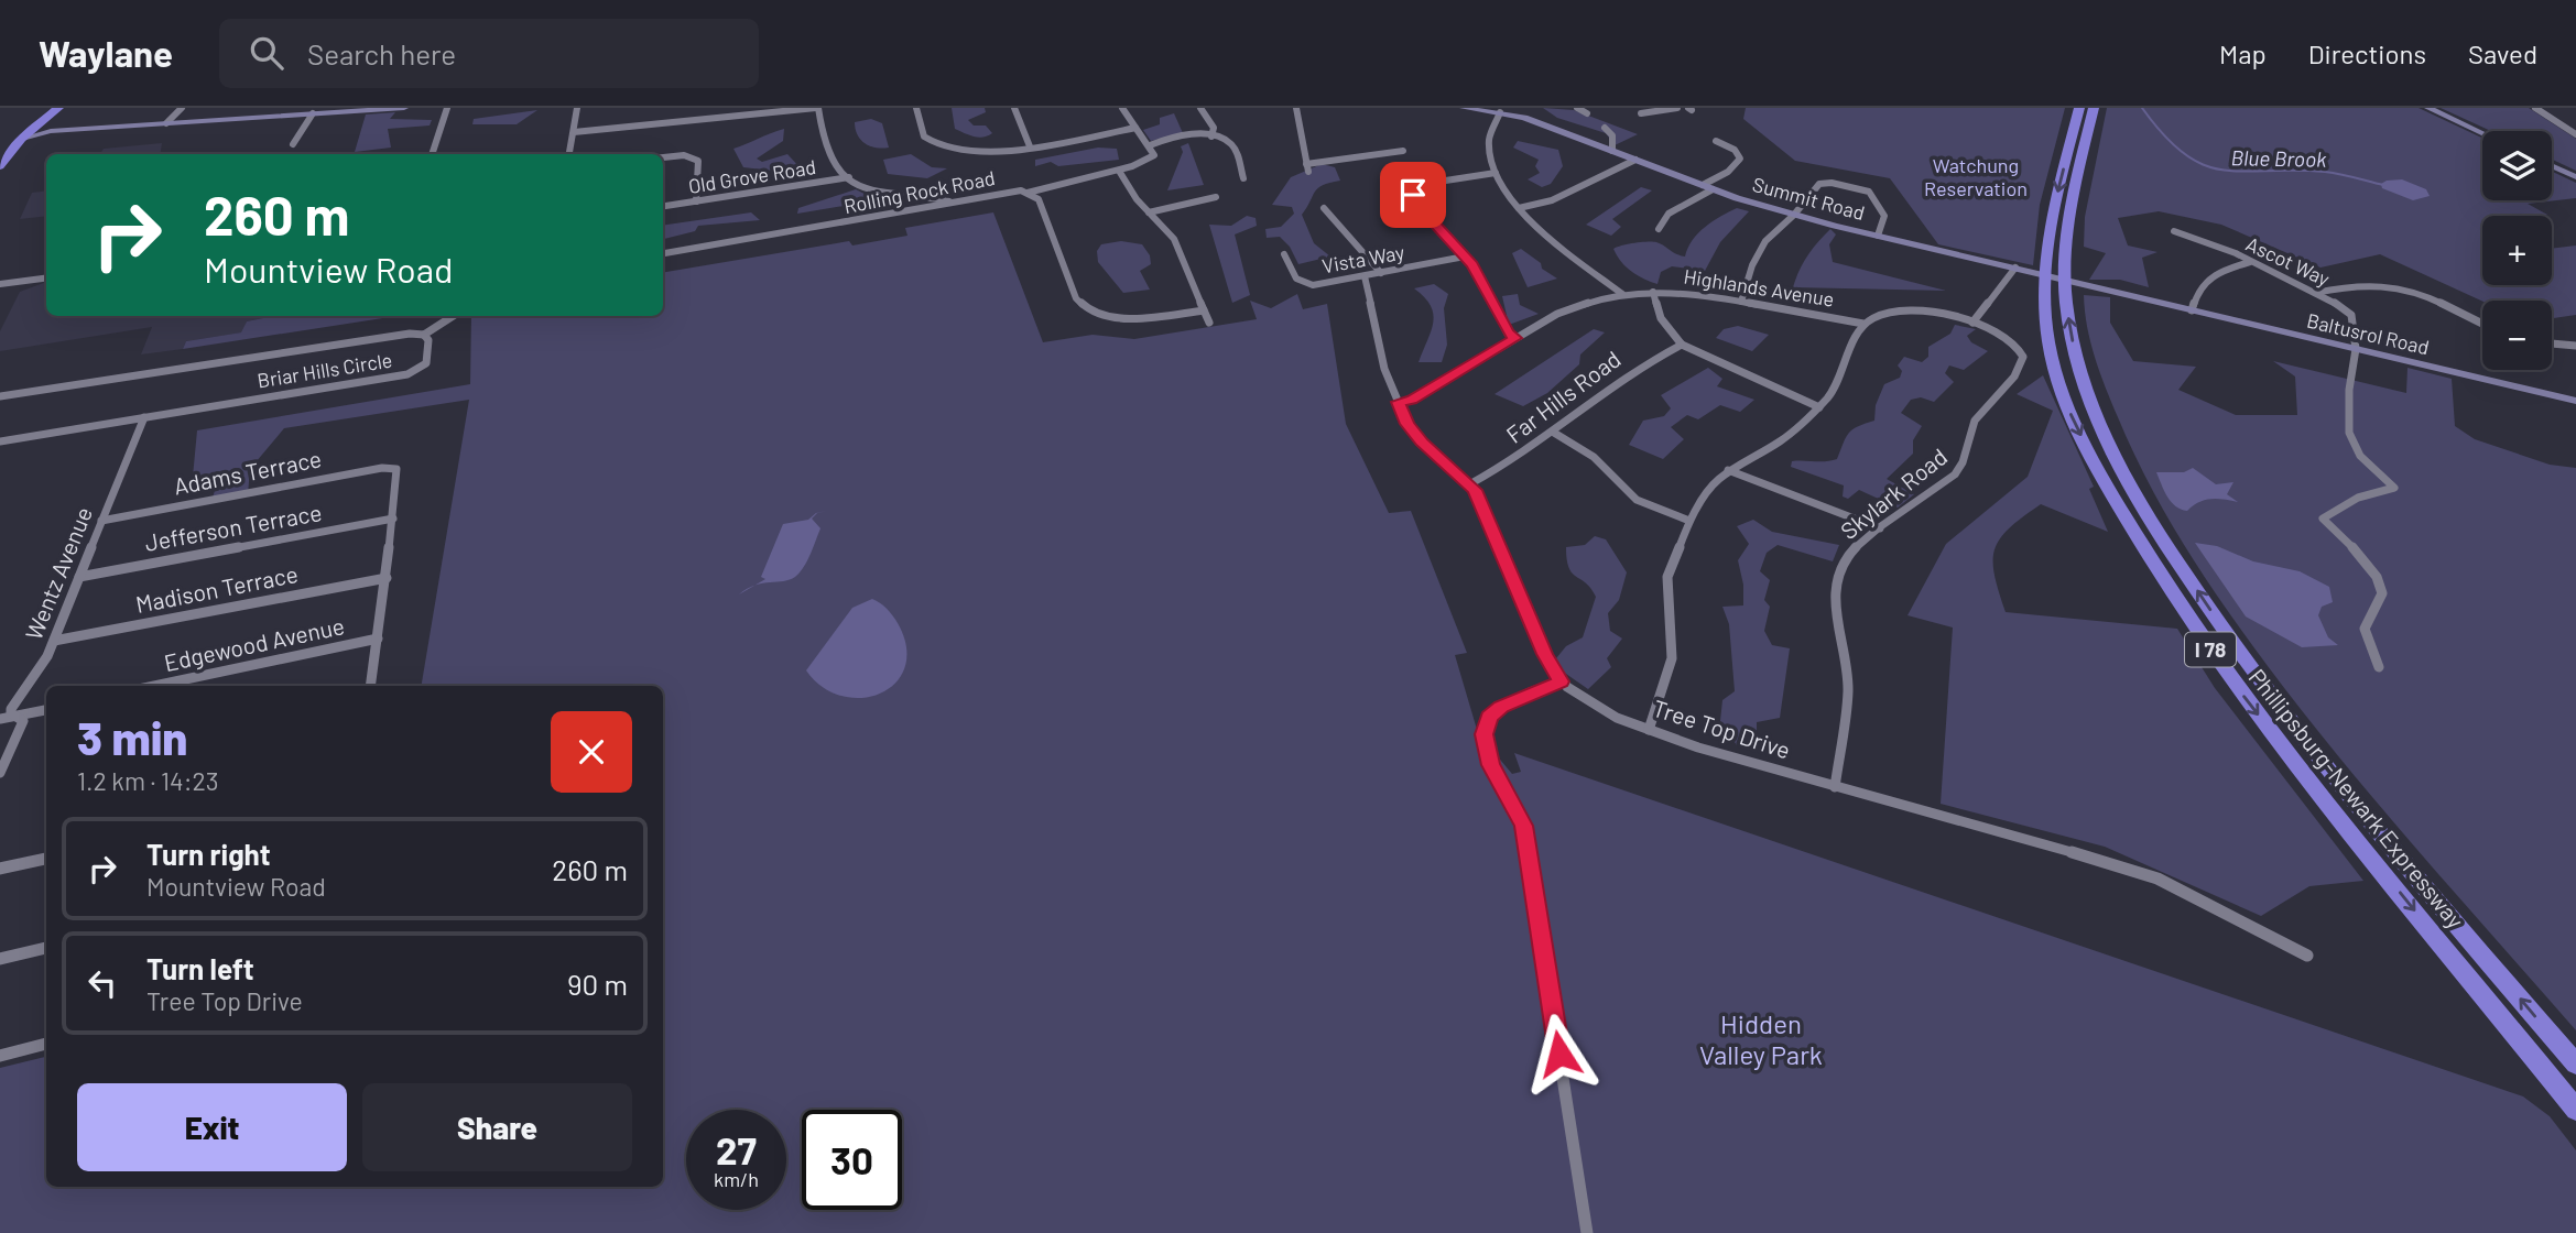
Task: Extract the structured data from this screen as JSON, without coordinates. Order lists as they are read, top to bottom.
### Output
{
  "streets": {
    "highway": ["I 78", "Phillipsburg-Newark Expressway"],
    "main road": ["Summit Road", "Baltusrol Road"],
    "street": [
      "Old Grove Road",
      "Rolling Rock Road",
      "Vista Way",
      "Ascot Way",
      "Highlands Avenue",
      "Briar Hills Circle",
      "Far Hills Road",
      "Adams Terrace",
      "Skylark Road",
      "Jefferson Terrace",
      "Wentz Avenue",
      "Madison Terrace",
      "Edgewood Avenue",
      "Tree Top Drive"
    ]
  },
  "crossings": [
    ["Summit Road", "Baltusrol Road"],
    ["Ascot Way", "Baltusrol Road"],
    ["Briar Hills Circle", "Wentz Avenue"],
    ["Far Hills Road", "Tree Top Drive"],
    ["Adams Terrace", "Jefferson Terrace"],
    ["Adams Terrace", "Wentz Avenue"],
    ["Skylark Road", "Tree Top Drive"],
    ["Jefferson Terrace", "Wentz Avenue"],
    ["Wentz Avenue", "Madison Terrace"]
  ],
  "water": ["Blue Brook"],
  "parks": ["Watchung Reservation", "Hidden Valley Park"],
  "page": {
    "header": "Waylane",
    "search": "Search here",
    "nav": ["Map", "Directions", "Saved"],
    "map_buttons": ["+", "−"],
    "turn": ["260 m", "Mountview Road"],
    "heading": ["3 min", "1.2 km · 14:23"],
    "list": [
      {
        "name": "Turn right",
        "note": "Mountview Road",
        "value": "260 m"
      },
      {
        "name": "Turn left",
        "note": "Tree Top Drive",
        "value": "90 m"
      }
    ],
    "buttons": ["Exit", "Share"],
    "speed": "27 km/h",
    "limit": "30"
  }
}
